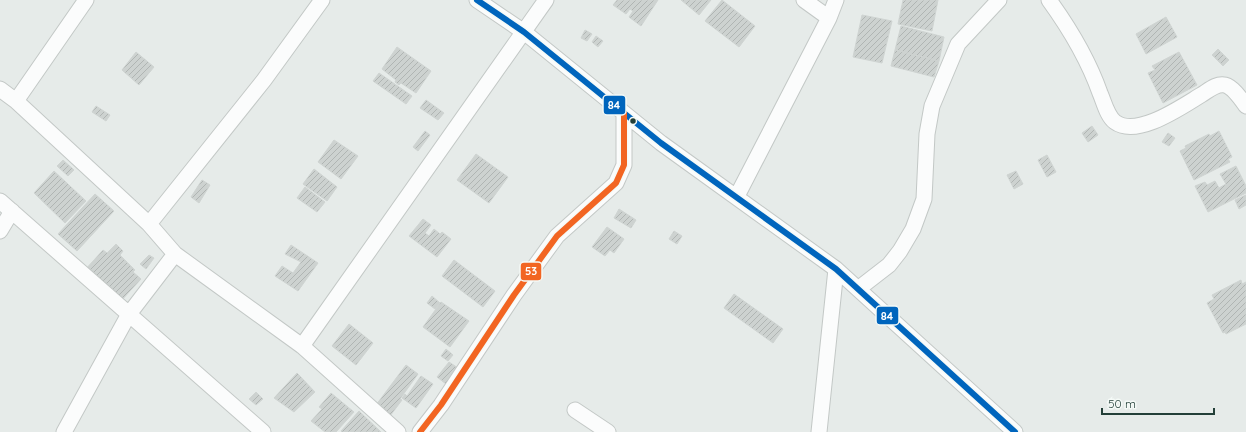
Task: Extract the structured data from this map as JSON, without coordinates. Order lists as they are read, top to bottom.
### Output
{
  "lines": ["transit line 84", "transit line 53"],
  "scale_bar": "50 m"
}
